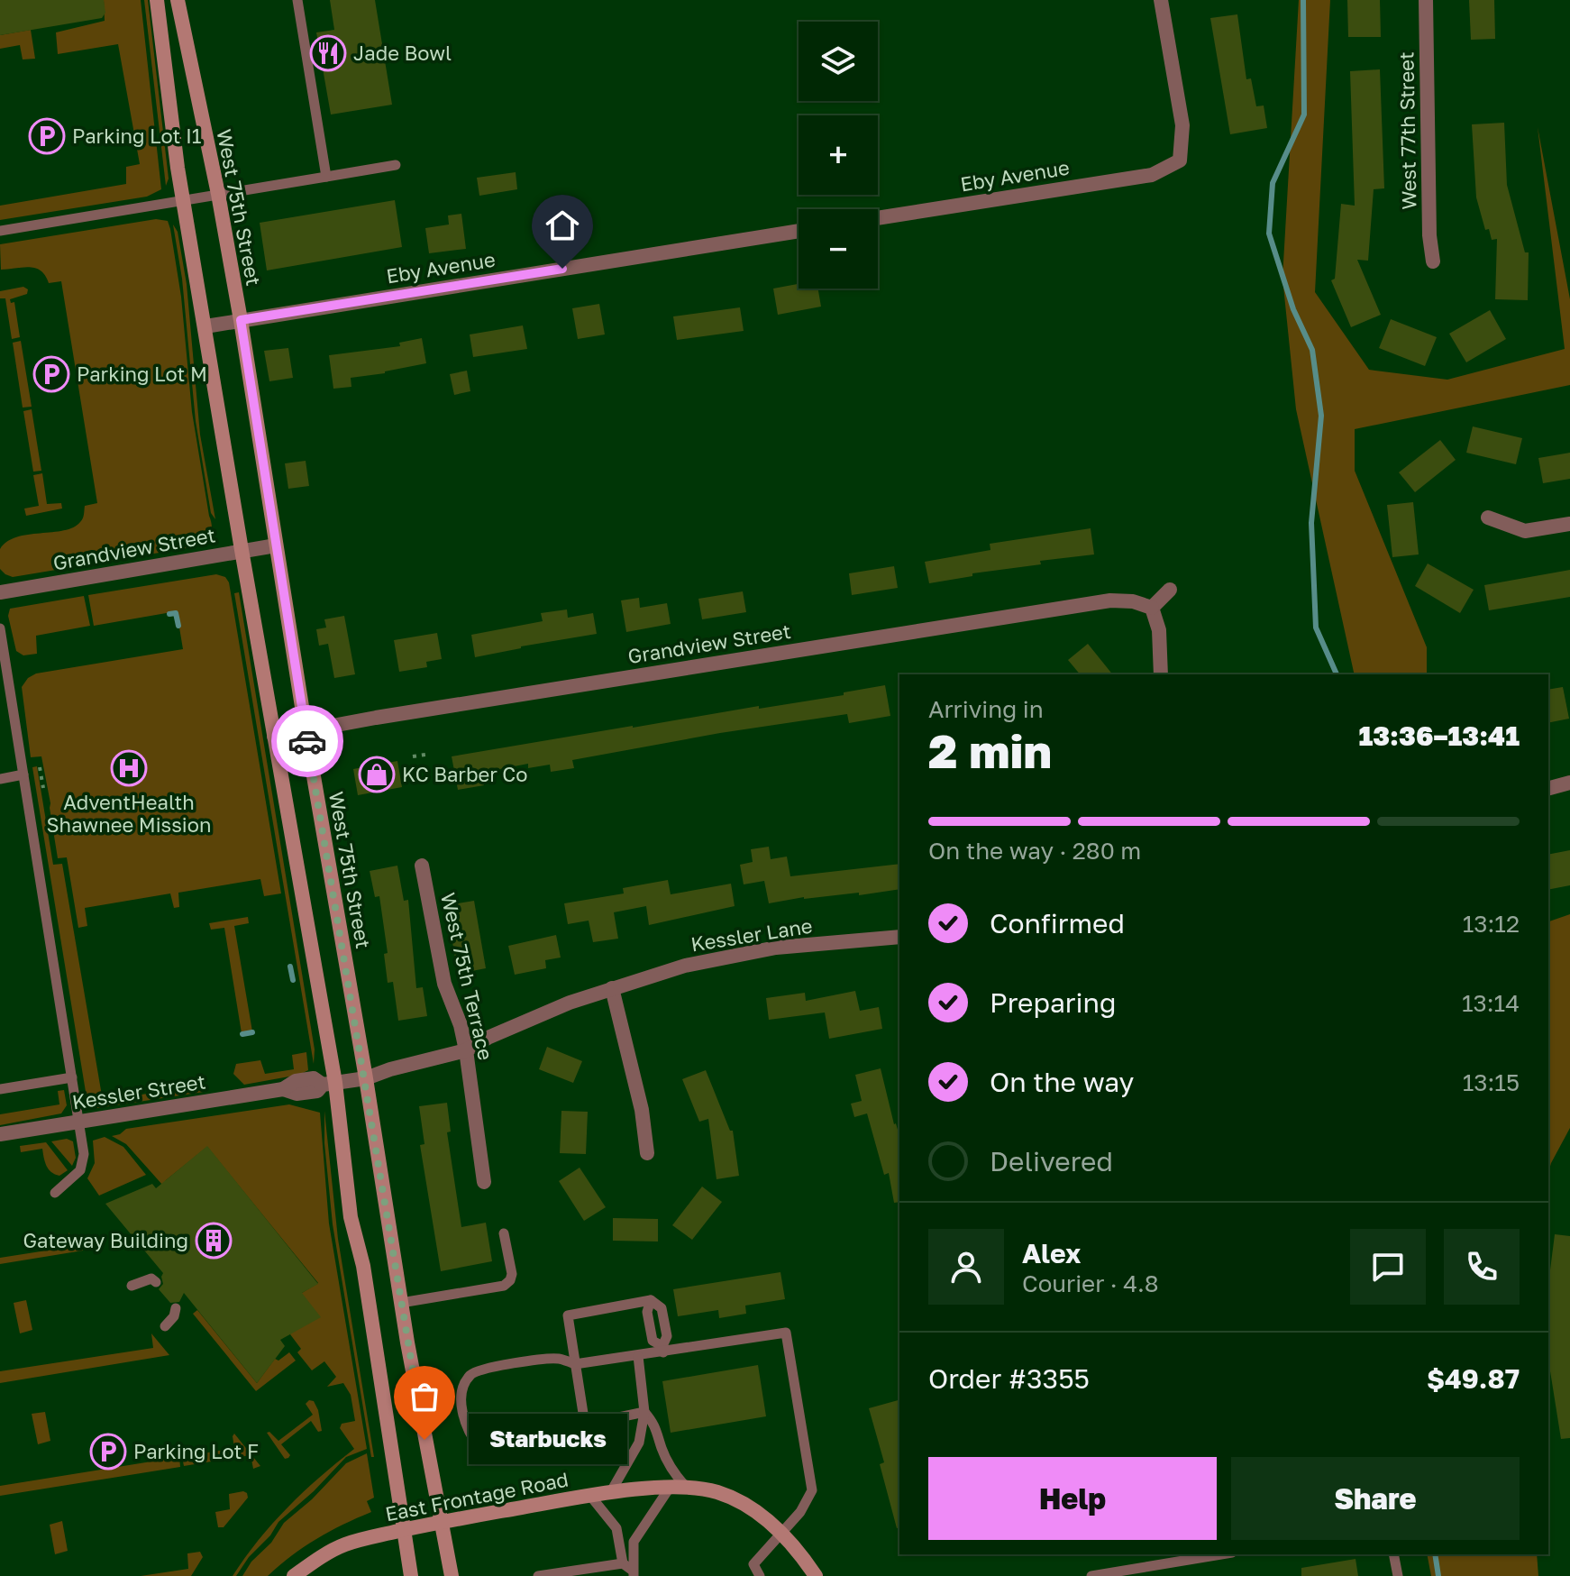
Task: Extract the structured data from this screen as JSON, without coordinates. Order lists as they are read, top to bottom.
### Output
{
  "streets": {
    "main road": ["West 75th Street", "East Frontage Road"],
    "street": [
      "West 77th Street",
      "Eby Avenue",
      "Grandview Street",
      "Kessler Lane",
      "West 75th Terrace",
      "Kessler Street"
    ]
  },
  "crossings": [
    ["Eby Avenue", "West 75th Street"],
    ["West 75th Street", "Grandview Street"],
    ["West 75th Street", "Kessler Lane"],
    ["West 75th Street", "East Frontage Road"],
    ["Kessler Lane", "West 75th Terrace"],
    ["Kessler Lane", "Kessler Street"]
  ],
  "places": {
    "restaurant": ["Jade Bowl"],
    "parking": ["Parking Lot I1", "Parking Lot M", "Parking Lot F"],
    "hospital": ["AdventHealth Shawnee Mission"],
    "shop": ["KC Barber Co"],
    "building": ["Gateway Building"],
    "other": ["Starbucks"]
  },
  "page": {
    "map_buttons": ["+", "−"],
    "heading": ["2 min", "Arriving in", "13:36–13:41"],
    "panel": [
      "Alex",
      "Courier · 4.8",
      "Order #3355",
      "$49.87"
    ],
    "bar": "On the way · 280 m",
    "list": [
      ["Confirmed", "13:12"],
      ["Preparing", "13:14"],
      ["On the way", "13:15"],
      "Delivered"
    ],
    "bubble": "Starbucks",
    "buttons": ["Help", "Share"]
  }
}
